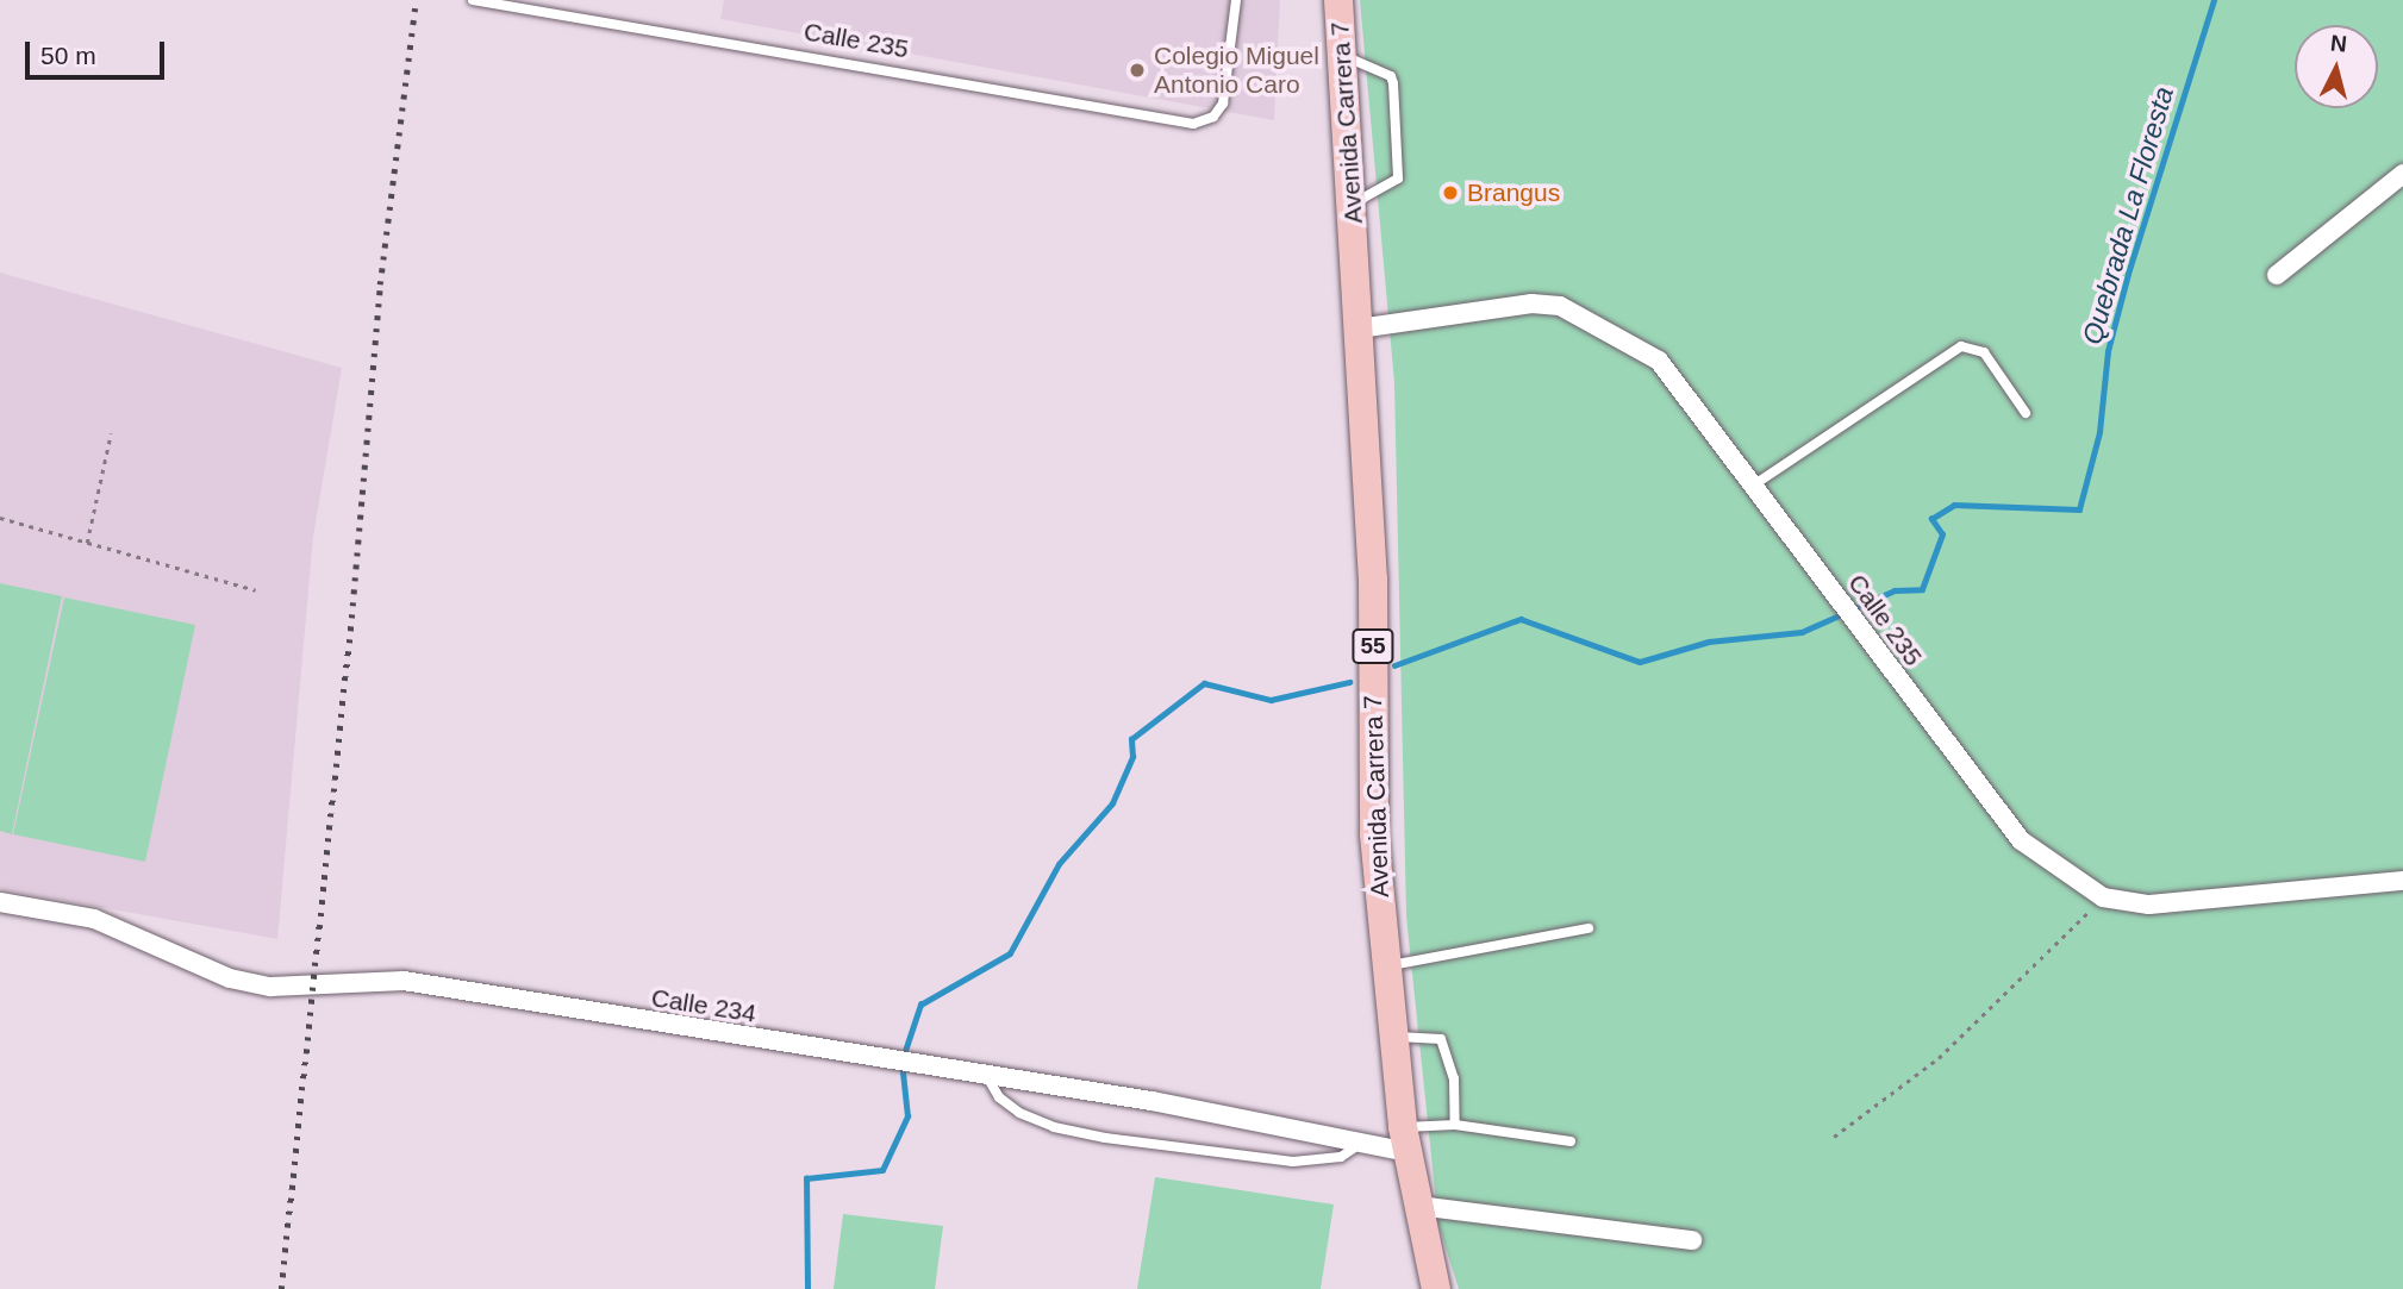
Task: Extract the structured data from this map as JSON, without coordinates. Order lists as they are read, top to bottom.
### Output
{
  "streets": {
    "main road": ["Avenida Carrera 7", "55"],
    "street": ["Calle 235", "Calle 234"]
  },
  "crossings": [
    ["Calle 235", "Avenida Carrera 7"],
    ["Avenida Carrera 7", "Calle 234"]
  ],
  "water": ["Quebrada La Floresta"],
  "places": ["Colegio Miguel Antonio Caro", "Brangus"],
  "scale_bar": "50 m",
  "north": "top"
}
